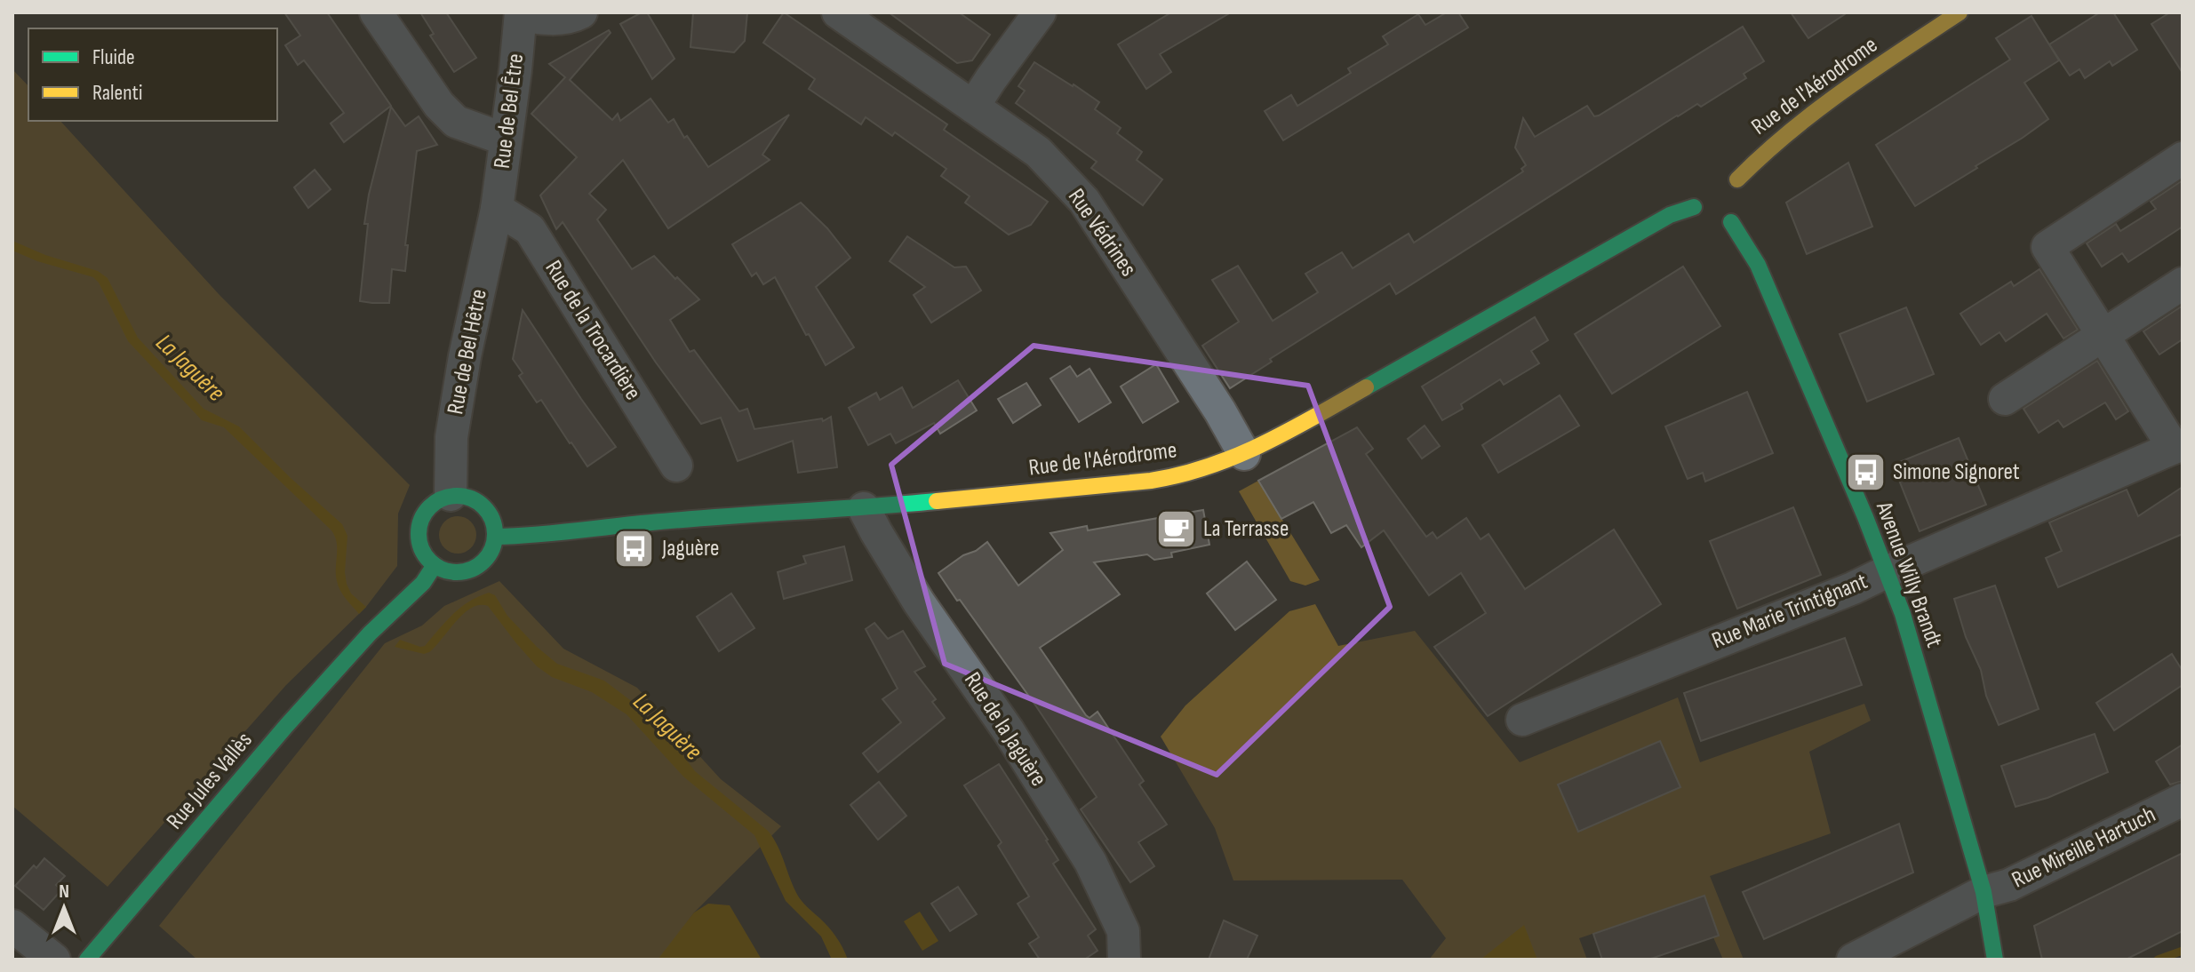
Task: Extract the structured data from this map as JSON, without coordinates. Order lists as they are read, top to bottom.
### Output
{
  "streets": {
    "street": [
      "Rue de l'Aérodrome",
      "Rue de Bel Être",
      "Rue Védrines",
      "Rue de la Trocardière",
      "Rue de Bel Hêtre",
      "Avenue Willy Brandt",
      "Rue Marie Trintignant",
      "Rue de la Jaguère",
      "Rue Jules Vallès",
      "Rue Mireille Hartuch"
    ]
  },
  "crossings": [
    ["Rue de l'Aérodrome", "Rue Védrines"],
    ["Rue de l'Aérodrome", "Rue de Bel Hêtre"],
    ["Rue de l'Aérodrome", "Avenue Willy Brandt"],
    ["Rue de l'Aérodrome", "Rue de la Jaguère"],
    ["Rue de l'Aérodrome", "Rue Jules Vallès"],
    ["Rue de Bel Être", "Rue de la Trocardière"],
    ["Rue de Bel Être", "Rue de Bel Hêtre"],
    ["Rue de la Trocardière", "Rue de Bel Hêtre"],
    ["Rue de Bel Hêtre", "Rue Jules Vallès"],
    ["Avenue Willy Brandt", "Rue Marie Trintignant"],
    ["Avenue Willy Brandt", "Rue Mireille Hartuch"]
  ],
  "water": ["La Jaguère"],
  "places": {
    "bus stop": ["Simone Signoret", "Jaguère"],
    "cafe": ["La Terrasse"]
  },
  "legend": ["Fluide", "Ralenti"],
  "north": "top"
}
